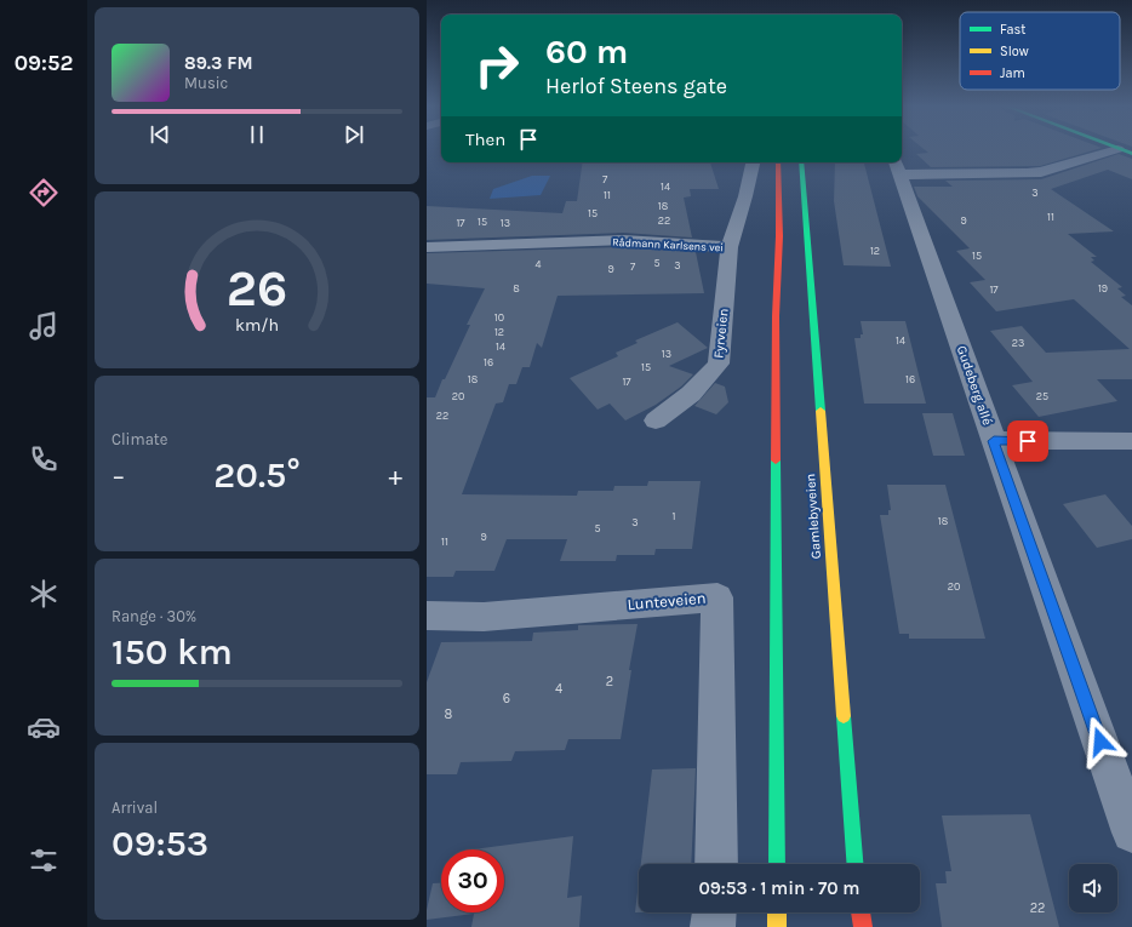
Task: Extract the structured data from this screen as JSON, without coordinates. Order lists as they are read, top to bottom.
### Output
{
  "streets": {
    "street": [
      "Rådmann Karlsens vei",
      "Fyrveien",
      "Gudeberg allé",
      "Gamlebyveien",
      "Lunteveien"
    ]
  },
  "crossings": [
    ["Rådmann Karlsens vei", "Fyrveien"]
  ],
  "house_numbers": [
    "7",
    "14",
    "3",
    "11",
    "18",
    "15",
    "11",
    "22",
    "9",
    "15",
    "17",
    "13",
    "12",
    "15",
    "5",
    "4",
    "3",
    "7",
    "9",
    "8",
    "19",
    "17",
    "10",
    "12",
    "14",
    "23",
    "14",
    "13",
    "16",
    "15",
    "18",
    "16",
    "17",
    "20",
    "25",
    "22",
    "1",
    "18",
    "3",
    "5",
    "9",
    "11",
    "20",
    "2",
    "4",
    "6",
    "8",
    "22"
  ],
  "legend": ["Fast", "Slow", "Jam"],
  "page": {
    "tabs": "09:52",
    "turn": ["60 m", "Herlof Steens gate"],
    "song": ["89.3 FM", "Music"],
    "then": "Then",
    "tile": [
      "Climate",
      ["Range · 30%", "150 km"],
      ["Arrival", "09:53"]
    ],
    "heat": ["−", "20.5°", "+"],
    "limit": "30",
    "trip": "09:53 · 1 min · 70 m",
    "gauge": ["26", "km/h"]
  }
}
